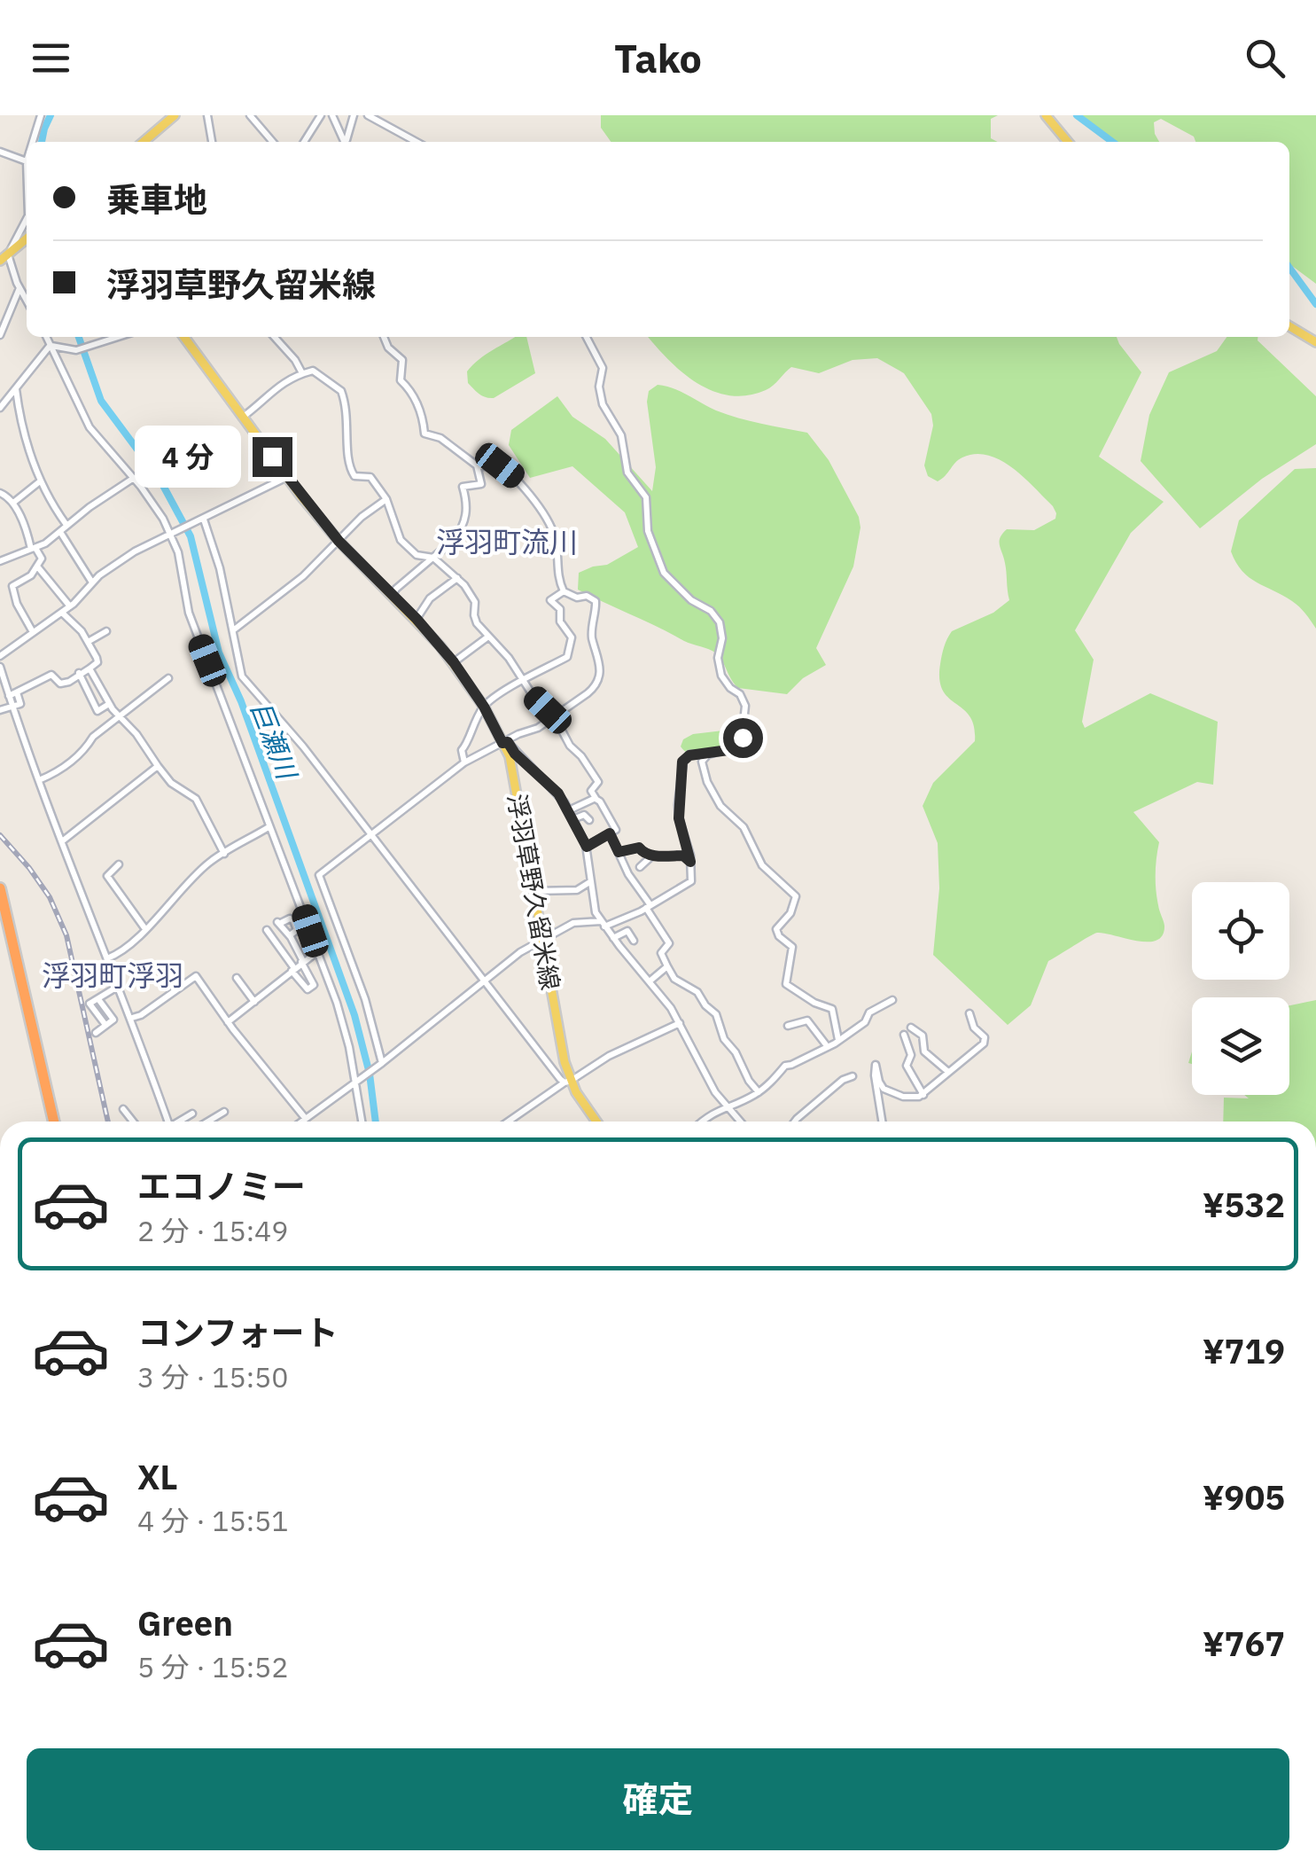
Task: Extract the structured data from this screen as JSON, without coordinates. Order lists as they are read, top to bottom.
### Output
{
  "streets": {
    "main road": ["浮羽草野久留米線"]
  },
  "districts": ["浮羽町流川", "浮羽町浮羽"],
  "water": ["巨瀬川"],
  "page": {
    "header": "Tako",
    "banner": ["乗車地", "浮羽草野久留米線"],
    "bubble": "4 分",
    "list": [
      {
        "name": "エコノミー",
        "note": "2 分 · 15:49",
        "value": "¥532"
      },
      {
        "name": "コンフォート",
        "note": "3 分 · 15:50",
        "value": "¥719"
      },
      {
        "name": "XL",
        "note": "4 分 · 15:51",
        "value": "¥905"
      },
      {
        "name": "Green",
        "note": "5 分 · 15:52",
        "value": "¥767"
      }
    ],
    "buttons": "確定"
  }
}
